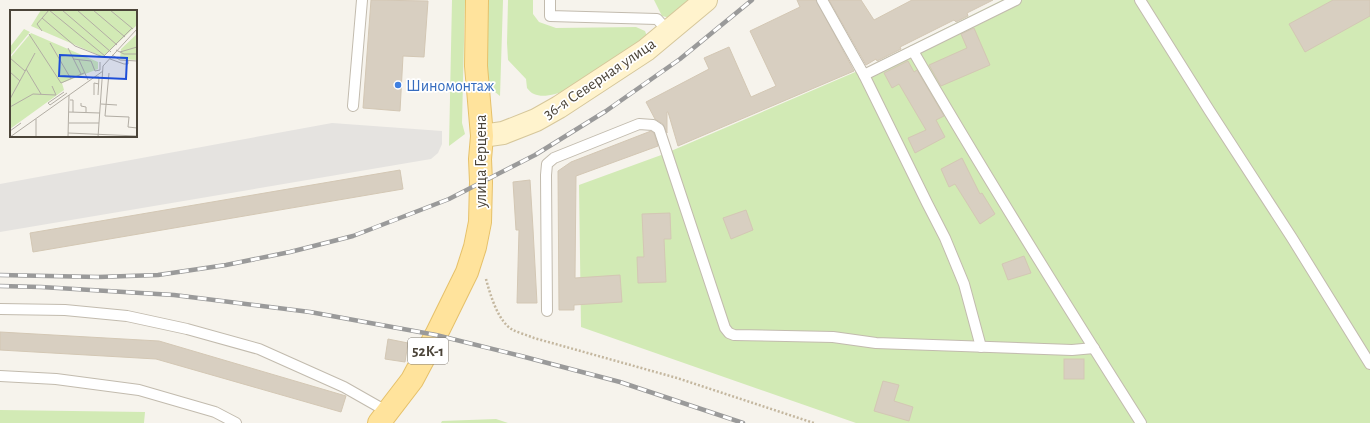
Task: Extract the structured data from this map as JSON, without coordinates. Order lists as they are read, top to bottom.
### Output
{
  "streets": {
    "main road": ["36-я Северная улица", "улица Герцена", "52К-1"]
  },
  "crossings": [
    ["36-я Северная улица", "улица Герцена"],
    ["улица Герцена", "52К-1"]
  ],
  "places": ["Шиномонтаж"]
}
